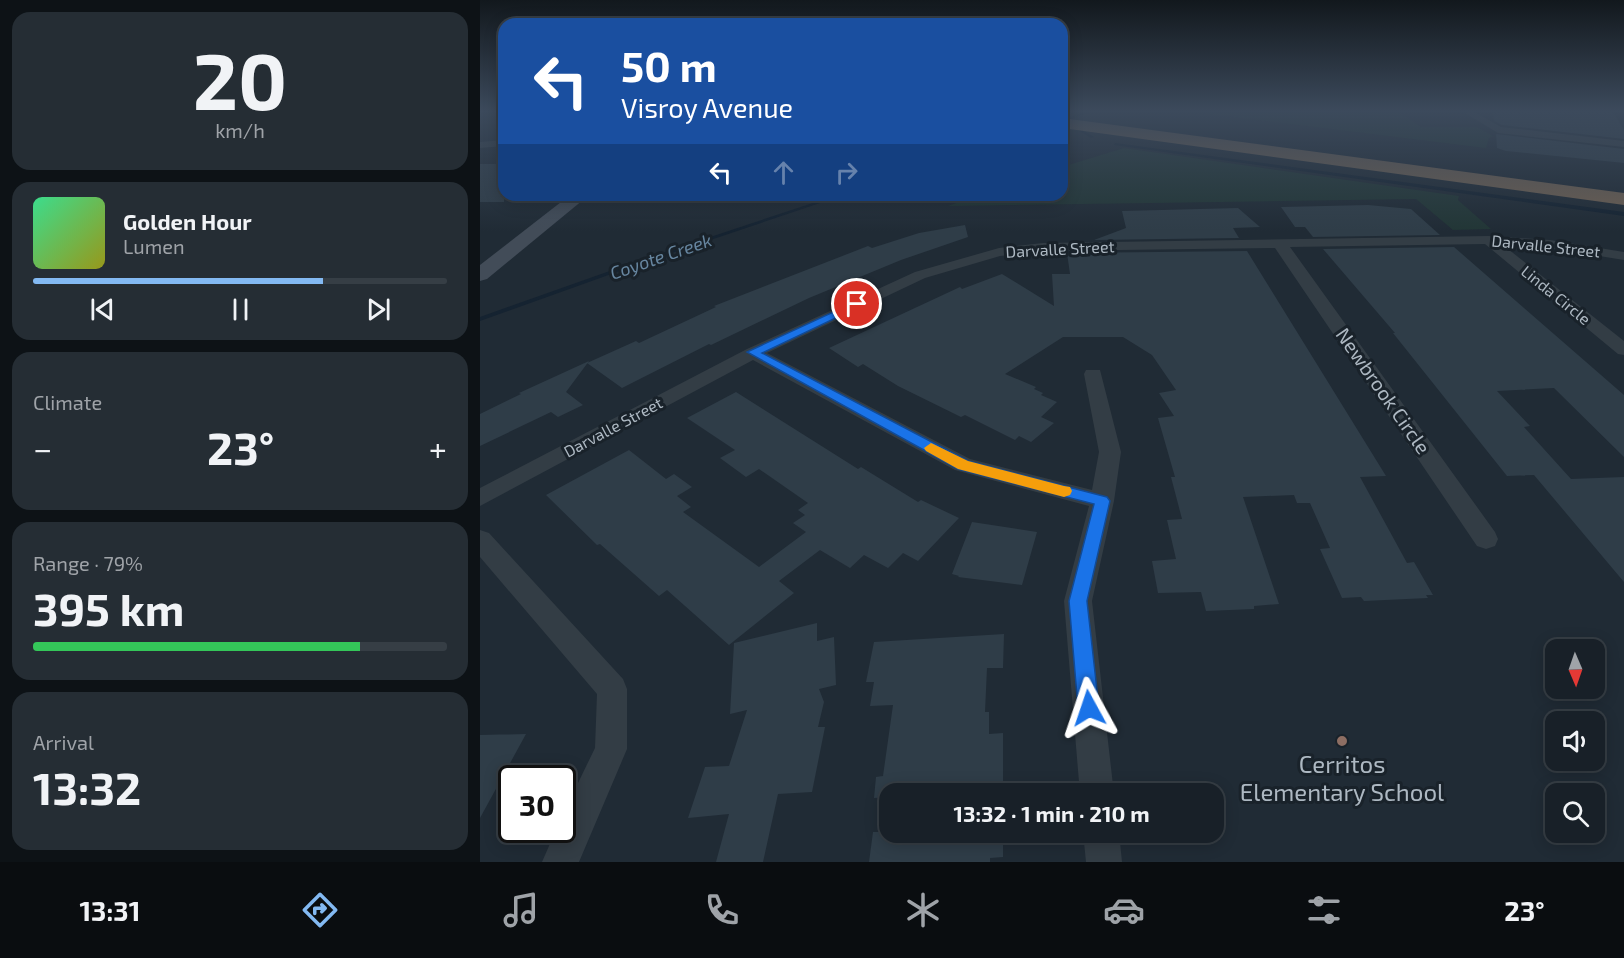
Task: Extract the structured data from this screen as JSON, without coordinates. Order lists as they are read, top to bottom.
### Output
{
  "streets": {
    "street": ["Darvalle Street", "Linda Circle", "Newbrook Circle"]
  },
  "crossings": [
    ["Darvalle Street", "Linda Circle"],
    ["Darvalle Street", "Newbrook Circle"]
  ],
  "water": ["Coyote Creek"],
  "places": ["Cerritos Elementary School"],
  "north": "bottom",
  "page": {
    "tile": [
      ["20", "km/h"],
      "Climate",
      ["Range · 79%", "395 km"],
      ["Arrival", "13:32"]
    ],
    "turn": ["50 m", "Visroy Avenue"],
    "song": ["Golden Hour", "Lumen"],
    "heat": ["−", "23°", "+"],
    "limit": "30",
    "trip": "13:32 · 1 min · 210 m",
    "tabs": ["13:31", "23°"]
  }
}
